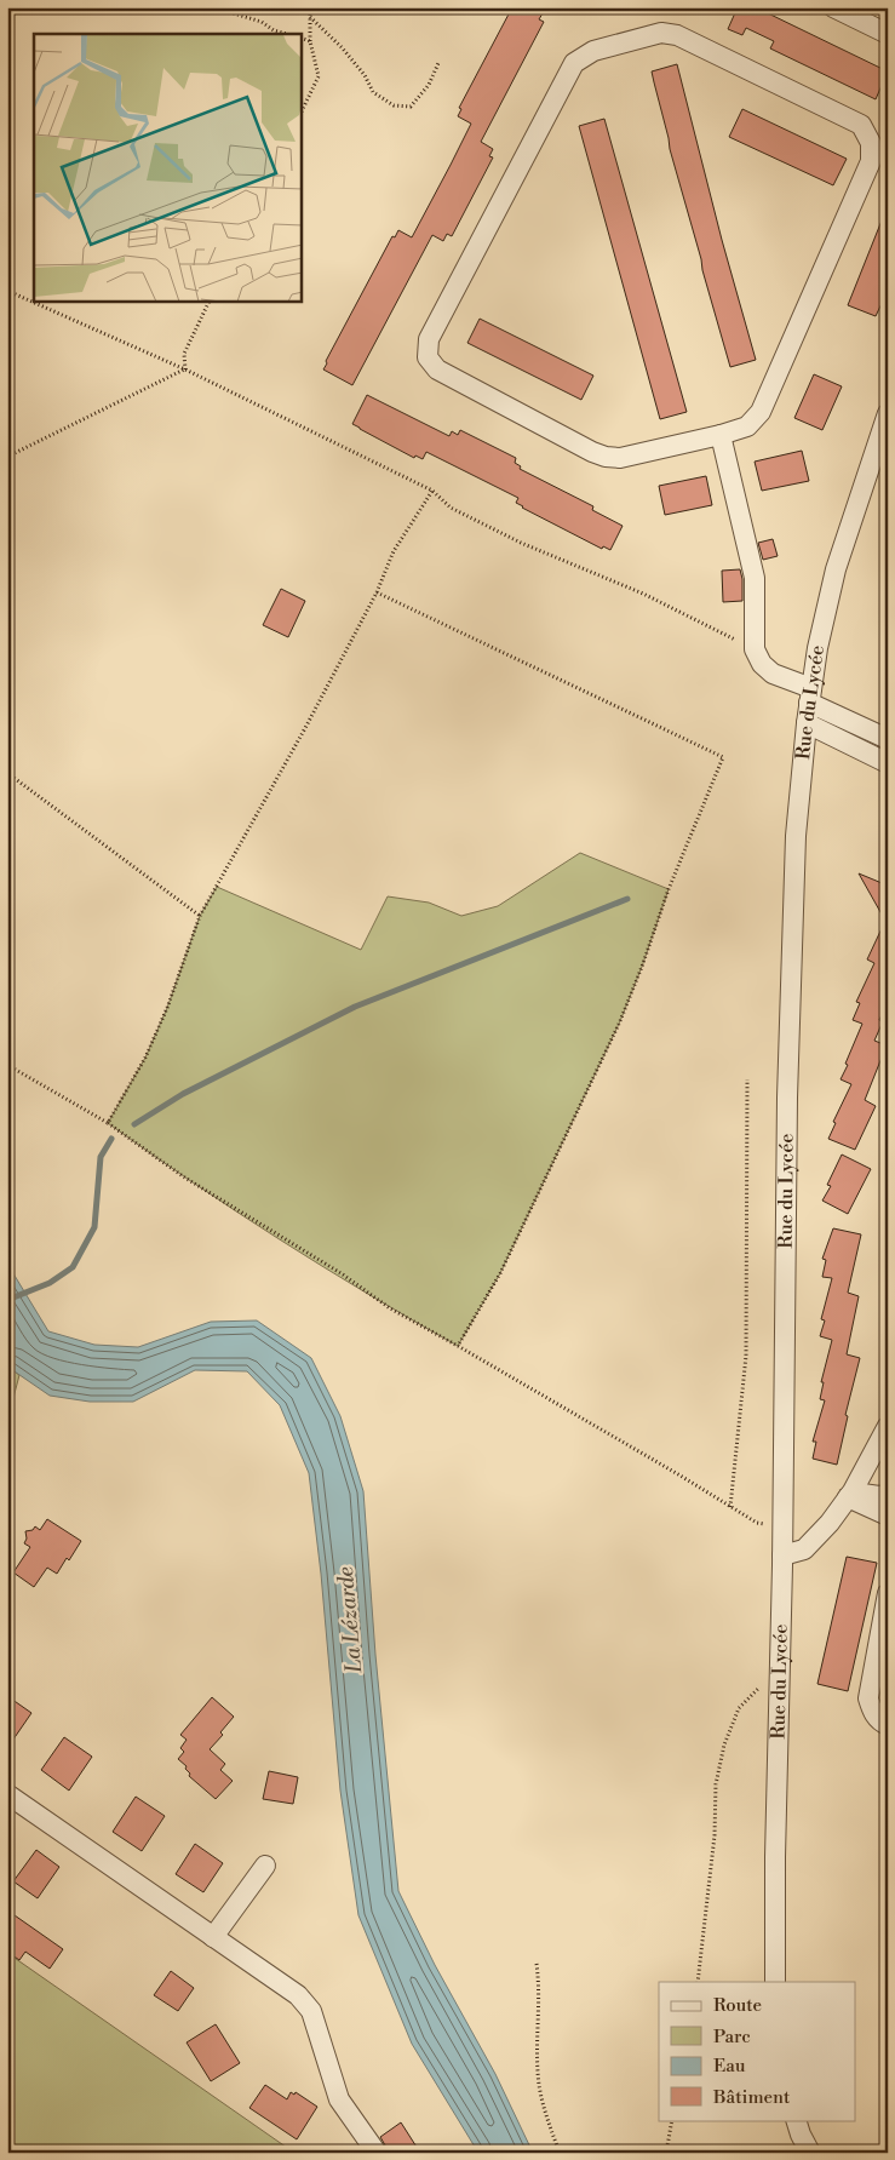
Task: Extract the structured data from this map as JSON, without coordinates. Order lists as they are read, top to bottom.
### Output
{
  "streets": {
    "street": ["Rue du Lycée"]
  },
  "water": ["La Lézarde"],
  "legend": [
    "Route",
    "Parc",
    "Eau",
    "Bâtiment"
  ]
}
